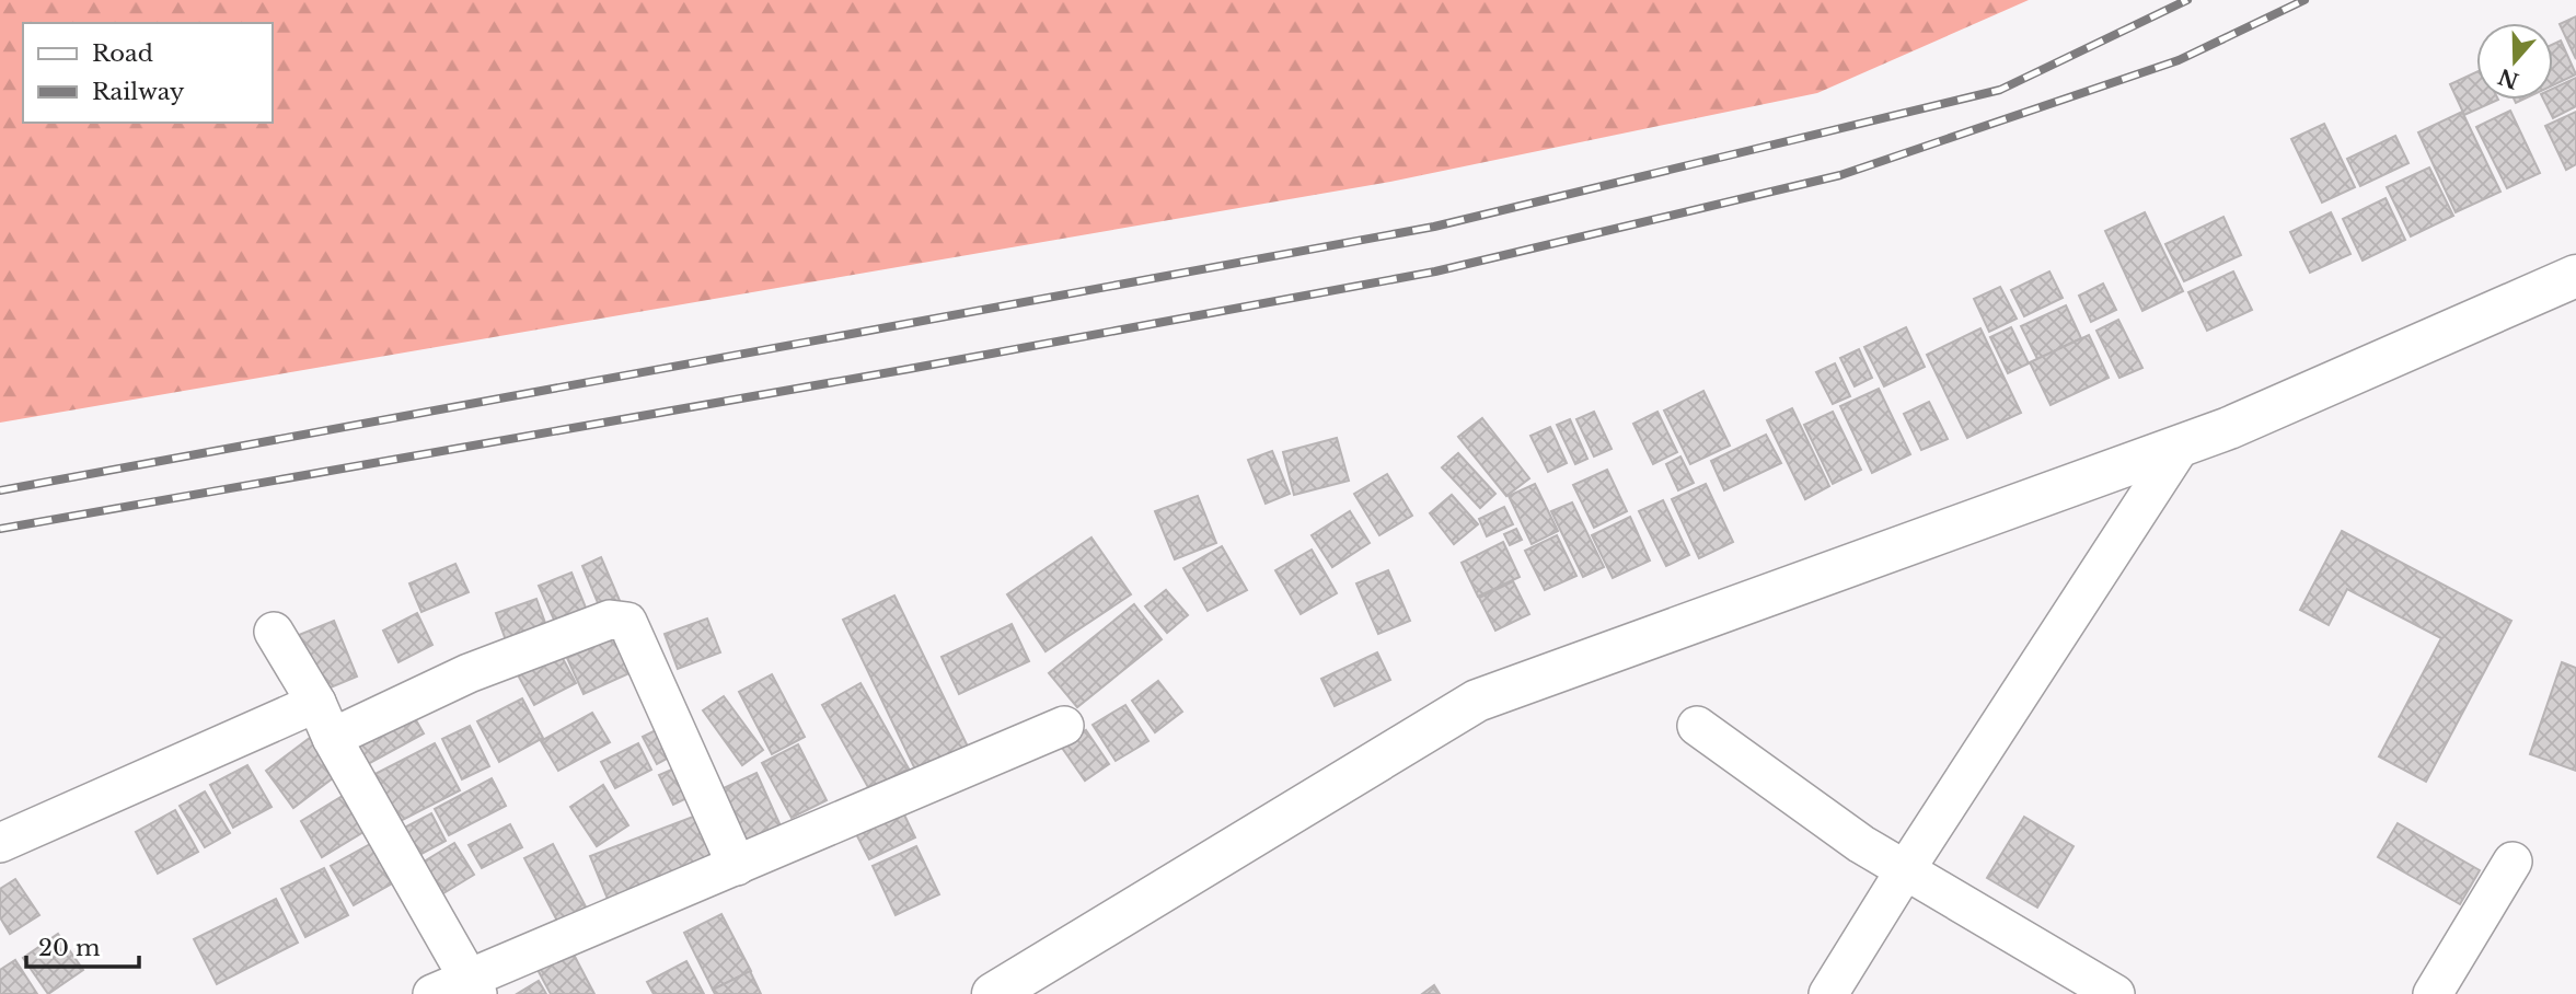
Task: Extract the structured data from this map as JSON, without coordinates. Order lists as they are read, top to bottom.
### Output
{
  "legend": ["Road", "Railway"],
  "scale_bar": "20 m",
  "north": "bottom"
}
